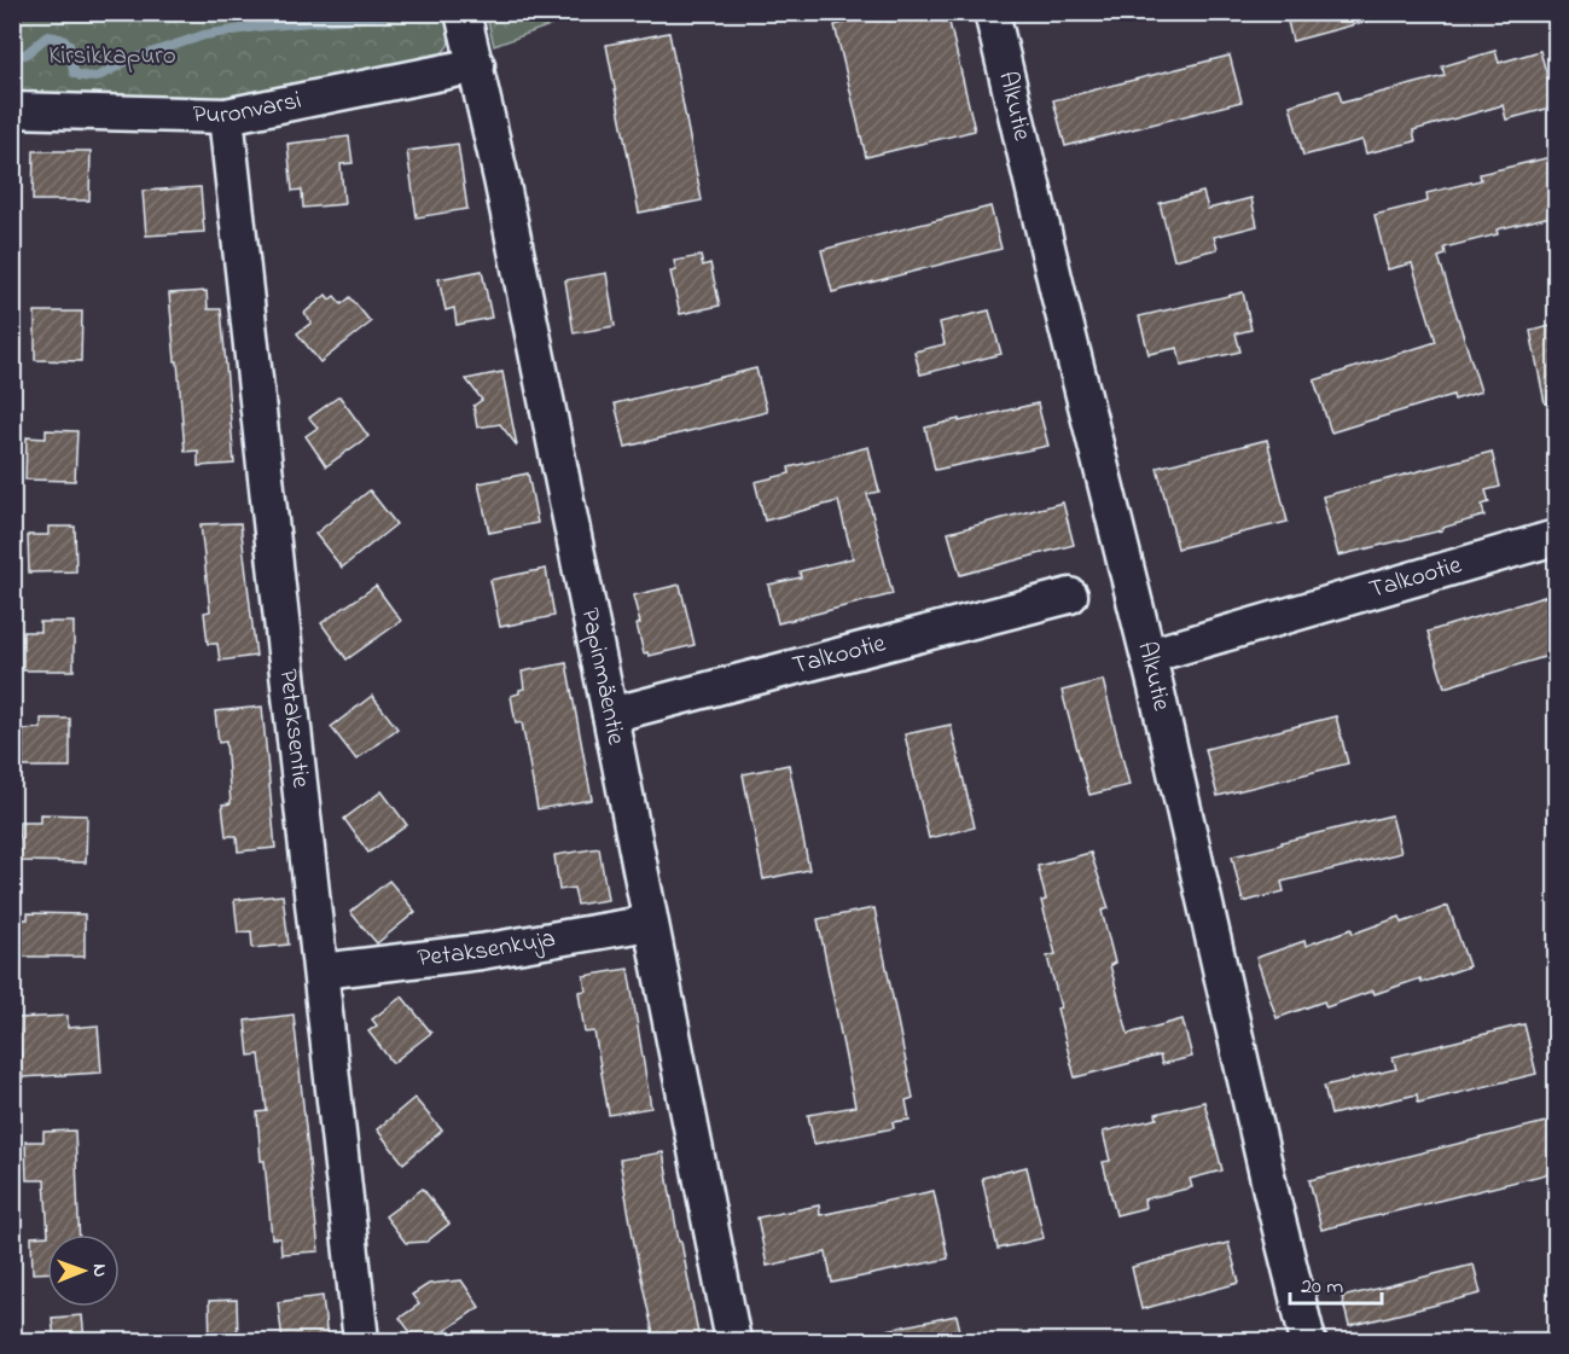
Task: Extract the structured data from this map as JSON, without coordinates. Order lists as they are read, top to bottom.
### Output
{
  "streets": {
    "street": [
      "Puronvarsi",
      "Alkutie",
      "Talkootie",
      "Papinmäentie",
      "Petaksentie",
      "Petaksenkuja"
    ]
  },
  "crossings": [
    ["Puronvarsi", "Papinmäentie"],
    ["Puronvarsi", "Petaksentie"],
    ["Alkutie", "Talkootie"],
    ["Talkootie", "Papinmäentie"],
    ["Papinmäentie", "Petaksenkuja"],
    ["Petaksentie", "Petaksenkuja"]
  ],
  "parks": ["Kirsikkapuro"],
  "scale_bar": "20 m",
  "north": "right"
}
